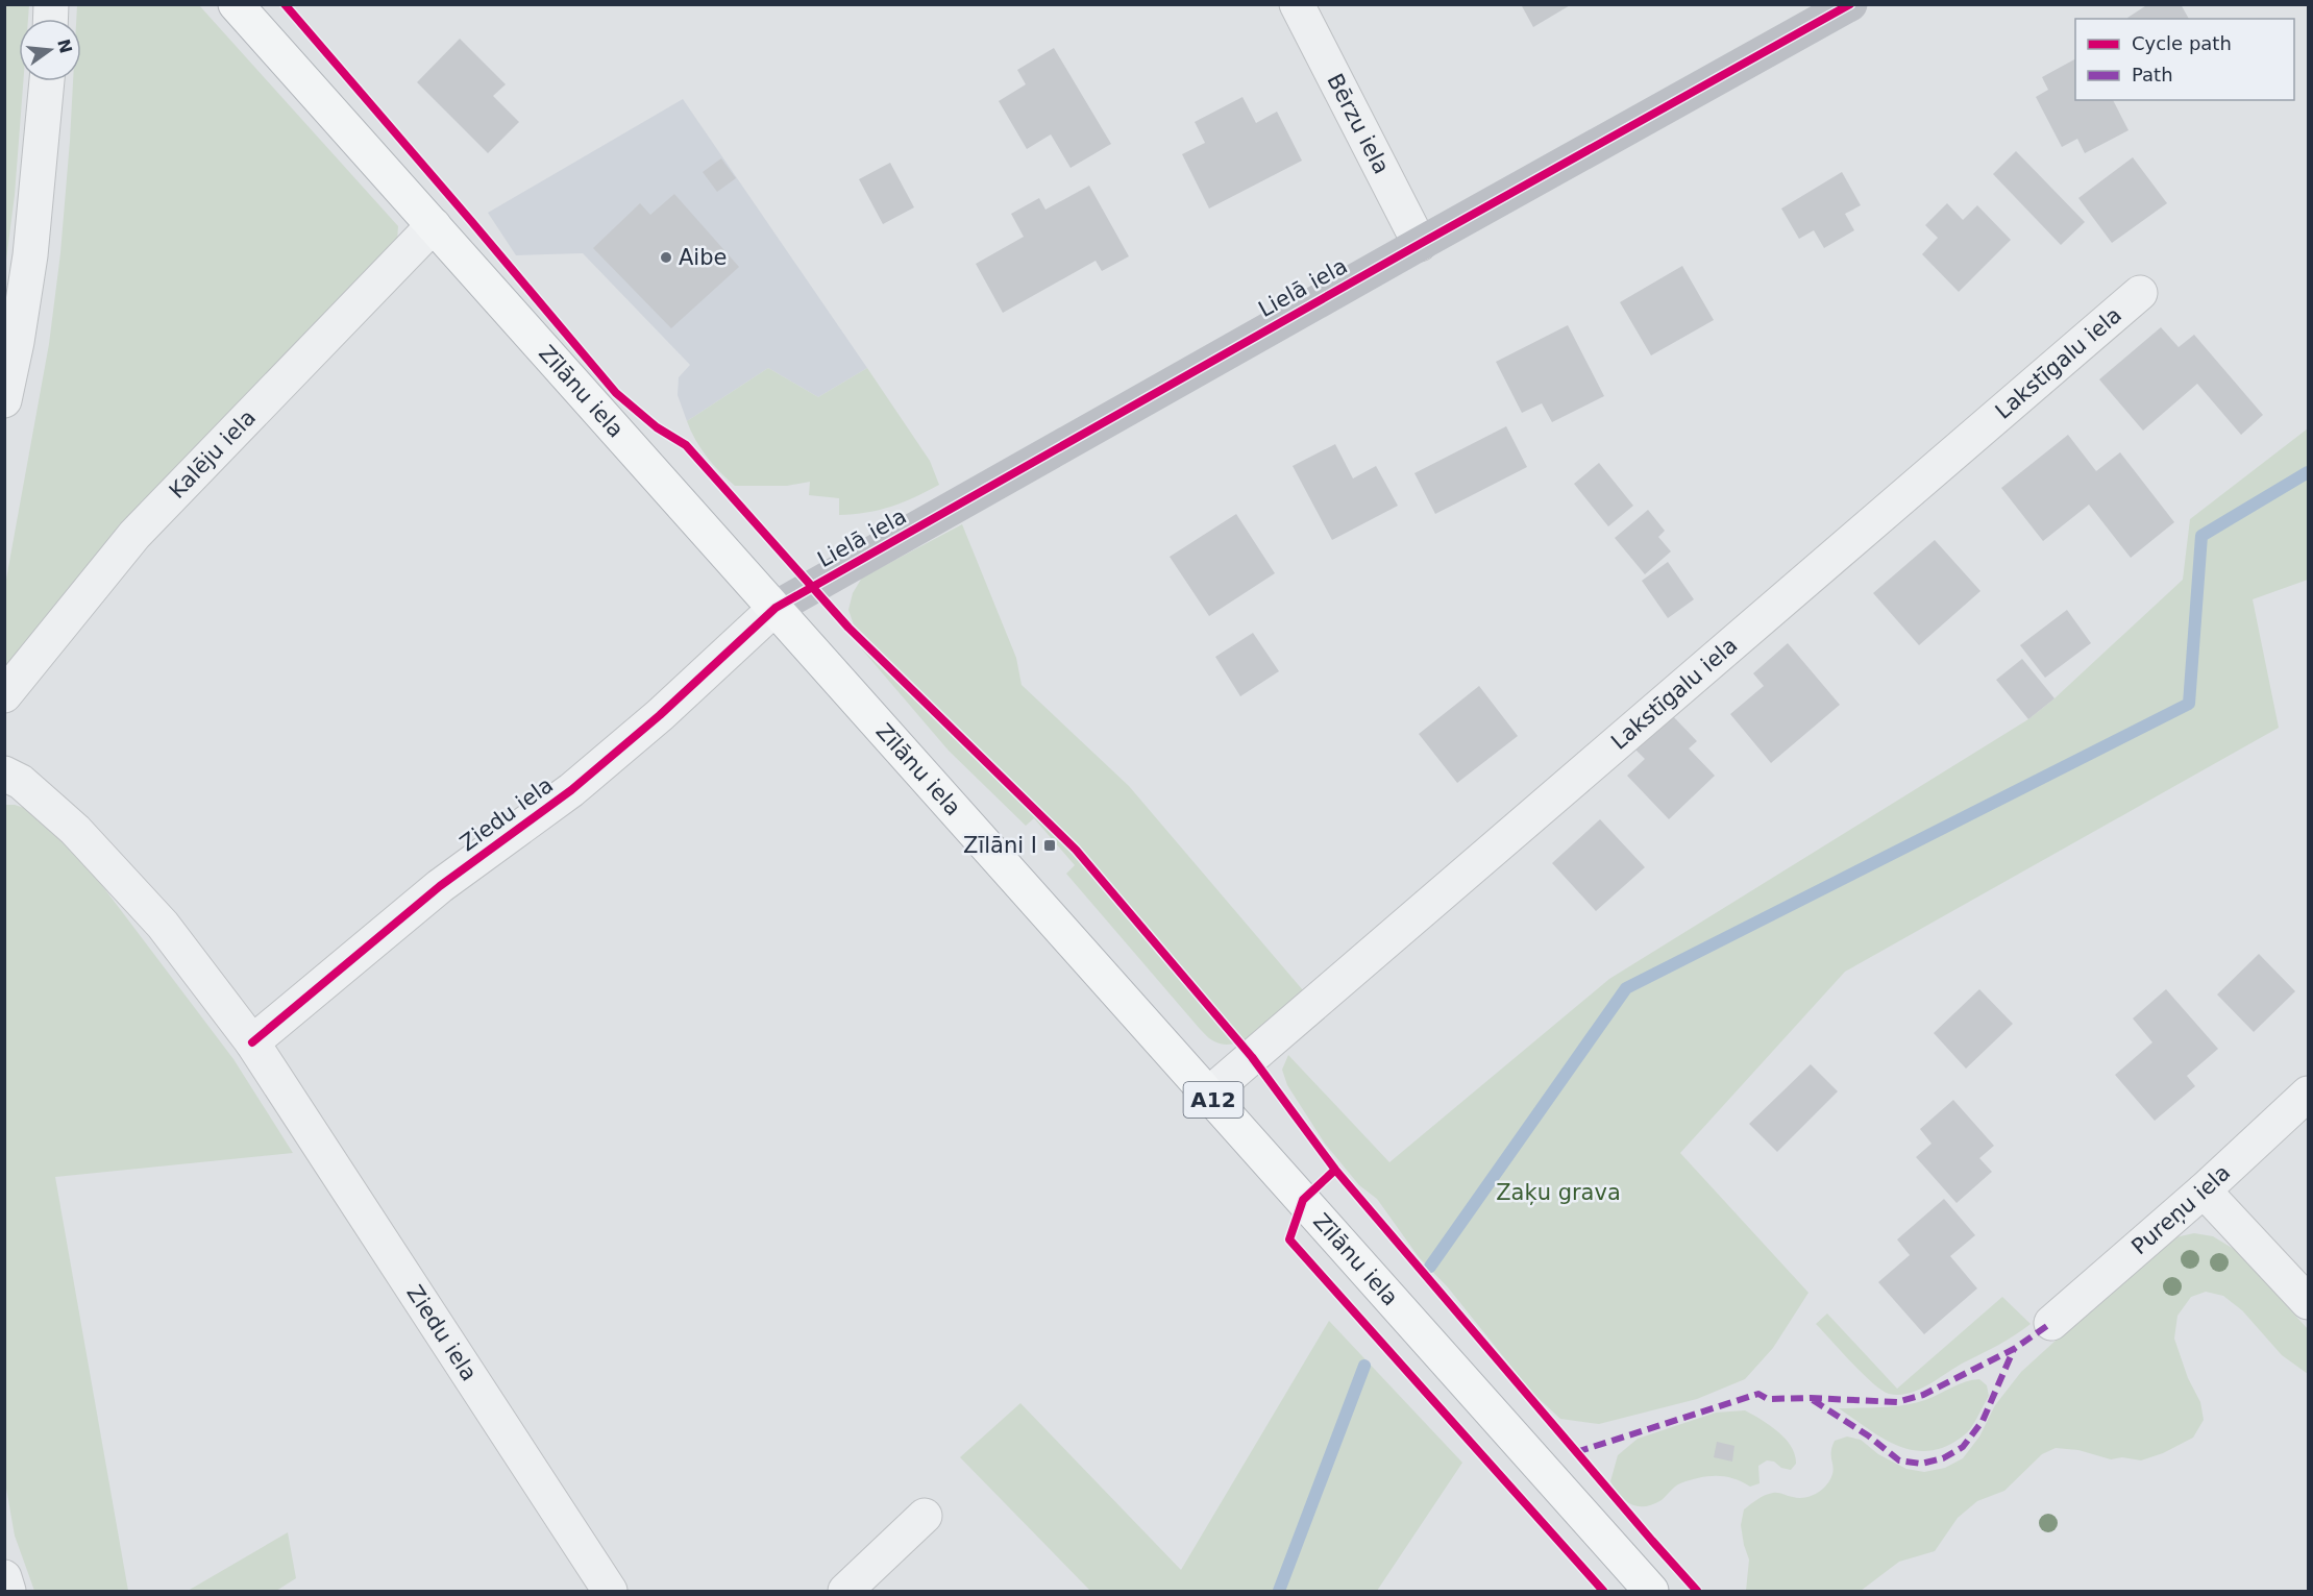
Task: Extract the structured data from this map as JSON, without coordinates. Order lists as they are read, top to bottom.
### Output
{
  "streets": {
    "highway": ["Zīlānu iela", "A12"],
    "street": [
      "Bērzu iela",
      "Lielā iela",
      "Lakstīgalu iela",
      "Kalēju iela",
      "Ziedu iela",
      "Pureņu iela"
    ]
  },
  "crossings": [
    ["Bērzu iela", "Lielā iela"],
    ["Lielā iela", "Zīlānu iela"],
    ["Lielā iela", "Ziedu iela"],
    ["Lakstīgalu iela", "Zīlānu iela"],
    ["Zīlānu iela", "Kalēju iela"],
    ["Zīlānu iela", "Ziedu iela"]
  ],
  "parks": ["Zaķu grava"],
  "places": {
    "other": ["Aibe"],
    "transit": ["Zīlāni I"]
  },
  "legend": ["Cycle path", "Path"],
  "north": "right"
}
